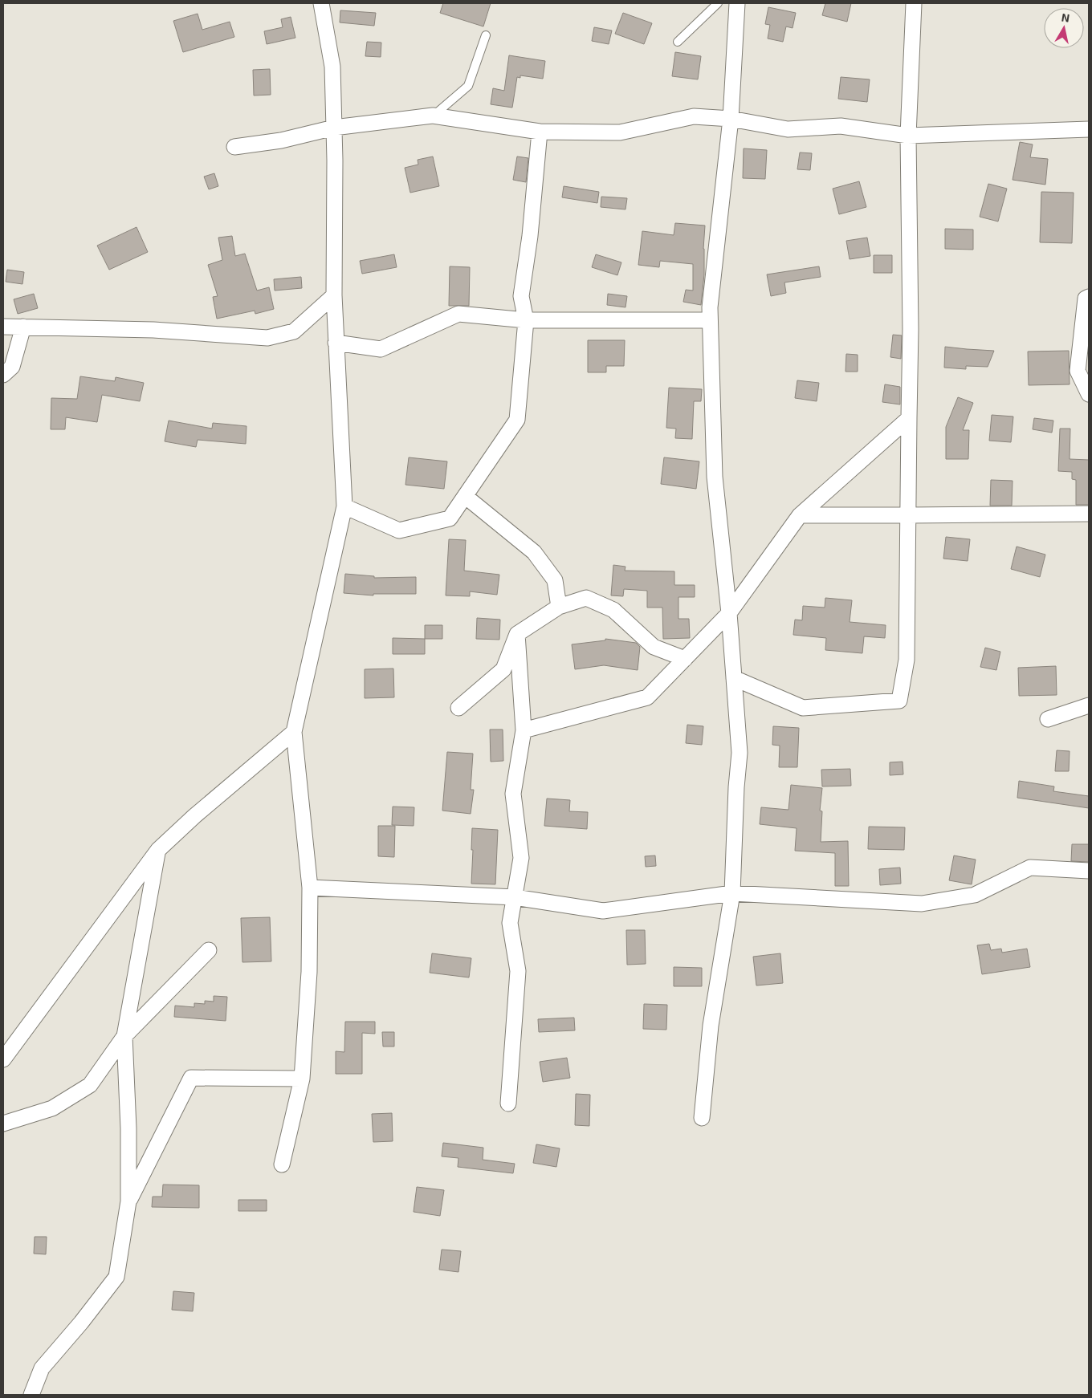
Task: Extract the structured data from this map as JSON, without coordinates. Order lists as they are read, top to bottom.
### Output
{
  "north": "top"
}
